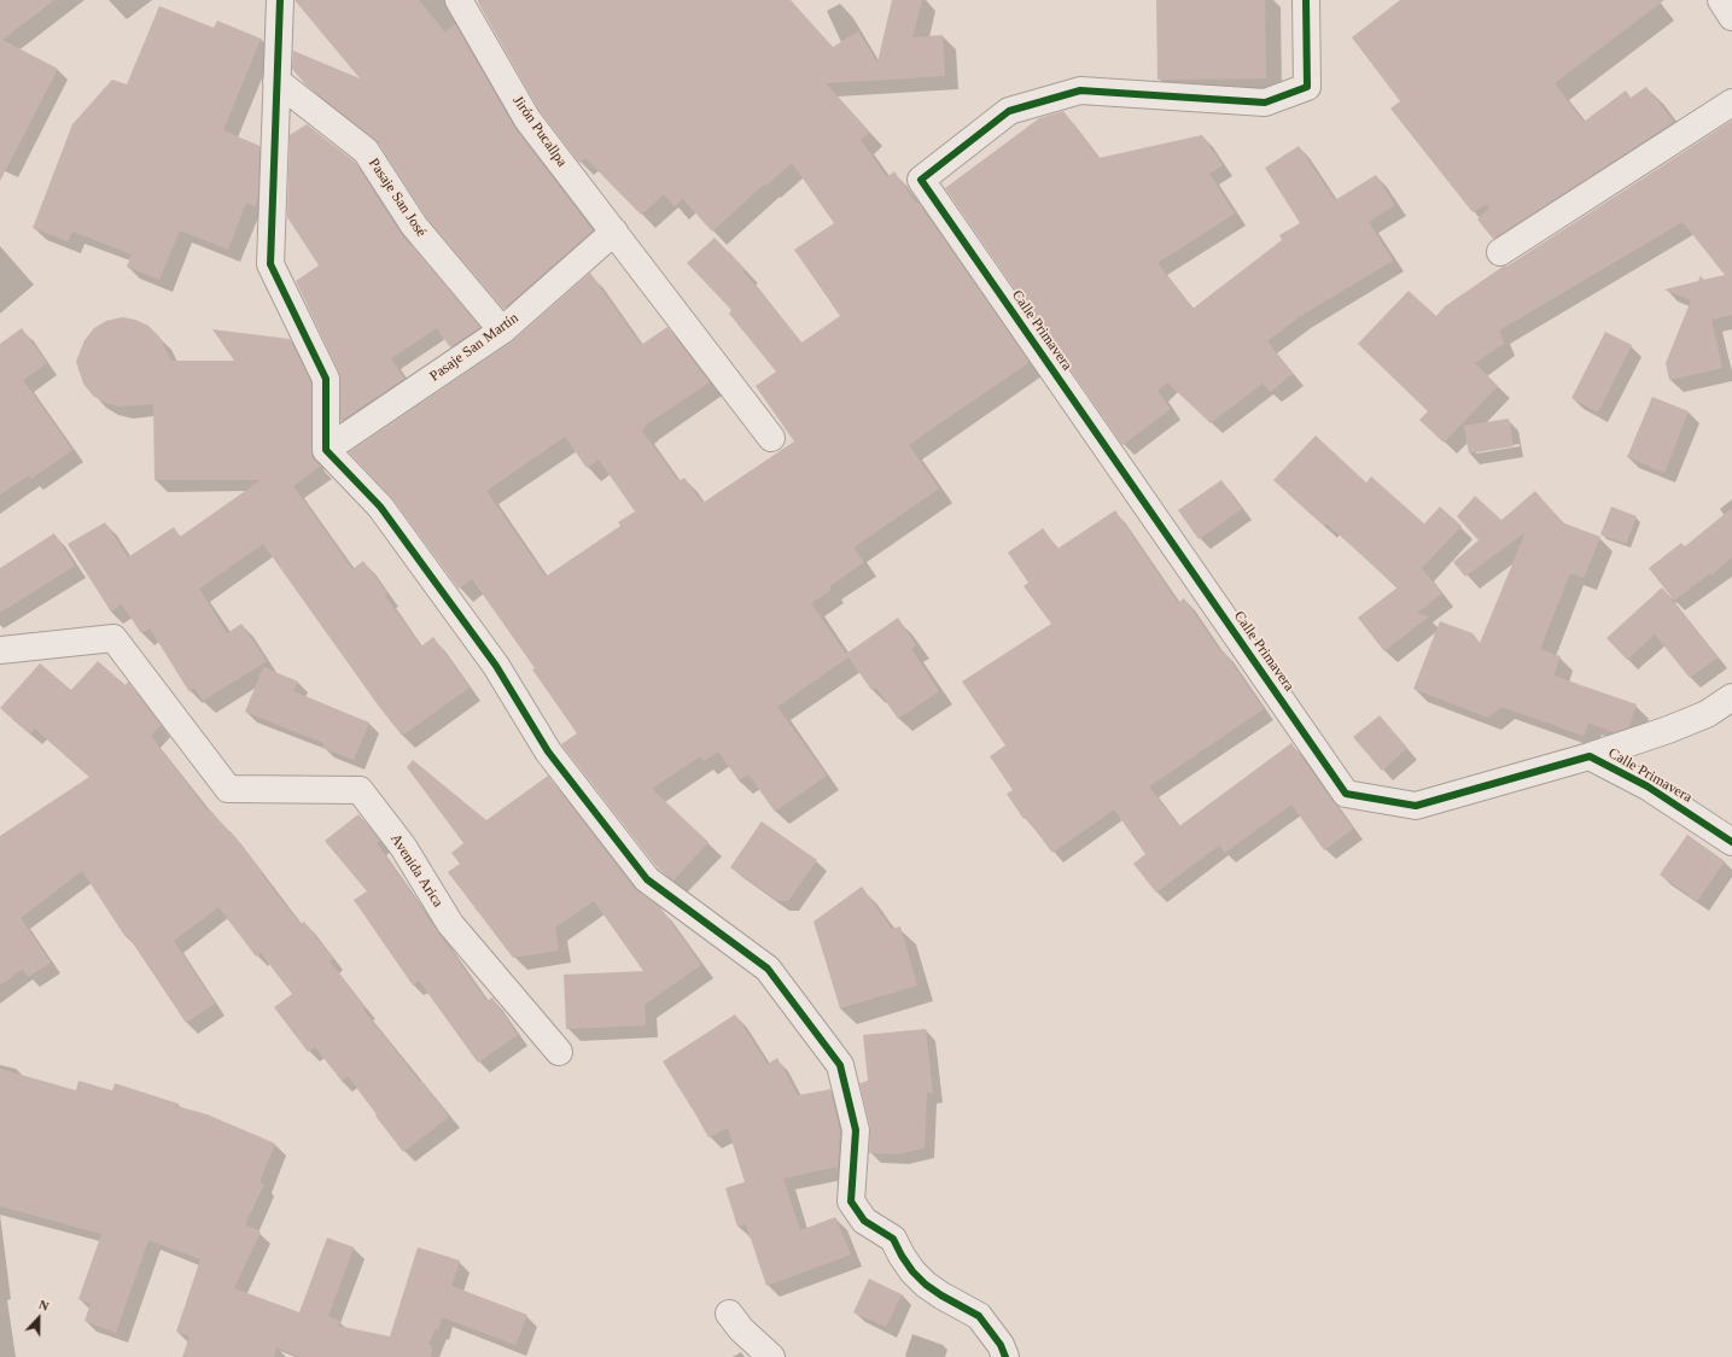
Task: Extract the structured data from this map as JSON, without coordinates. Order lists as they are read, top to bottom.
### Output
{
  "streets": {
    "street": [
      "Jirón Pucallpa",
      "Pasaje San José",
      "Calle Primavera",
      "Pasaje San Martín",
      "Avenida Arica"
    ]
  },
  "crossings": [
    ["Jirón Pucallpa", "Pasaje San Martín"],
    ["Pasaje San José", "Pasaje San Martín"]
  ],
  "north": "top"
}
